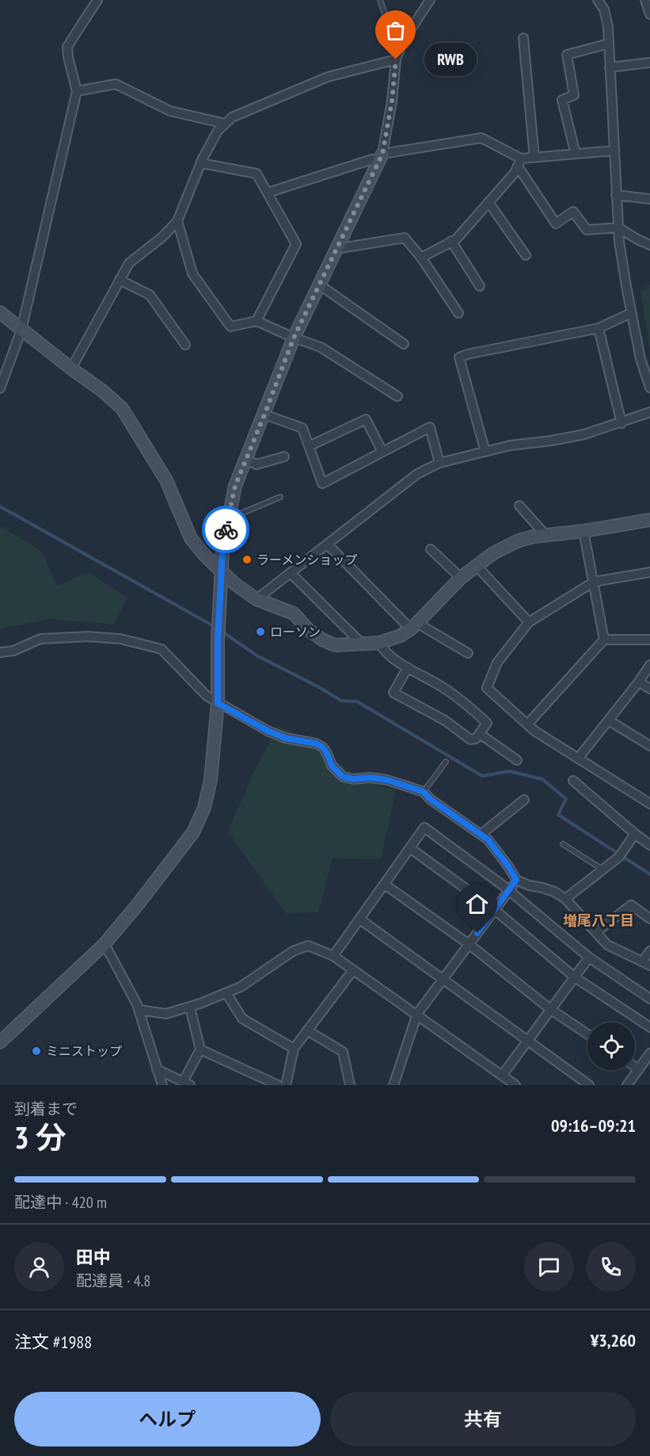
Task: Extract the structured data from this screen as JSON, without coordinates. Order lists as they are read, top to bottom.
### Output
{
  "districts": ["増尾八丁目"],
  "places": [
    "RWB",
    "ラーメンショップ",
    "ローソン",
    "ミニストップ"
  ],
  "page": {
    "bubble": "RWB",
    "heading": ["3 分", "到着まで", "09:16–09:21"],
    "panel": [
      "田中",
      "配達員 · 4.8",
      "注文 #1988",
      "¥3,260"
    ],
    "bar": "配達中 · 420 m",
    "buttons": ["ヘルプ", "共有"]
  }
}
